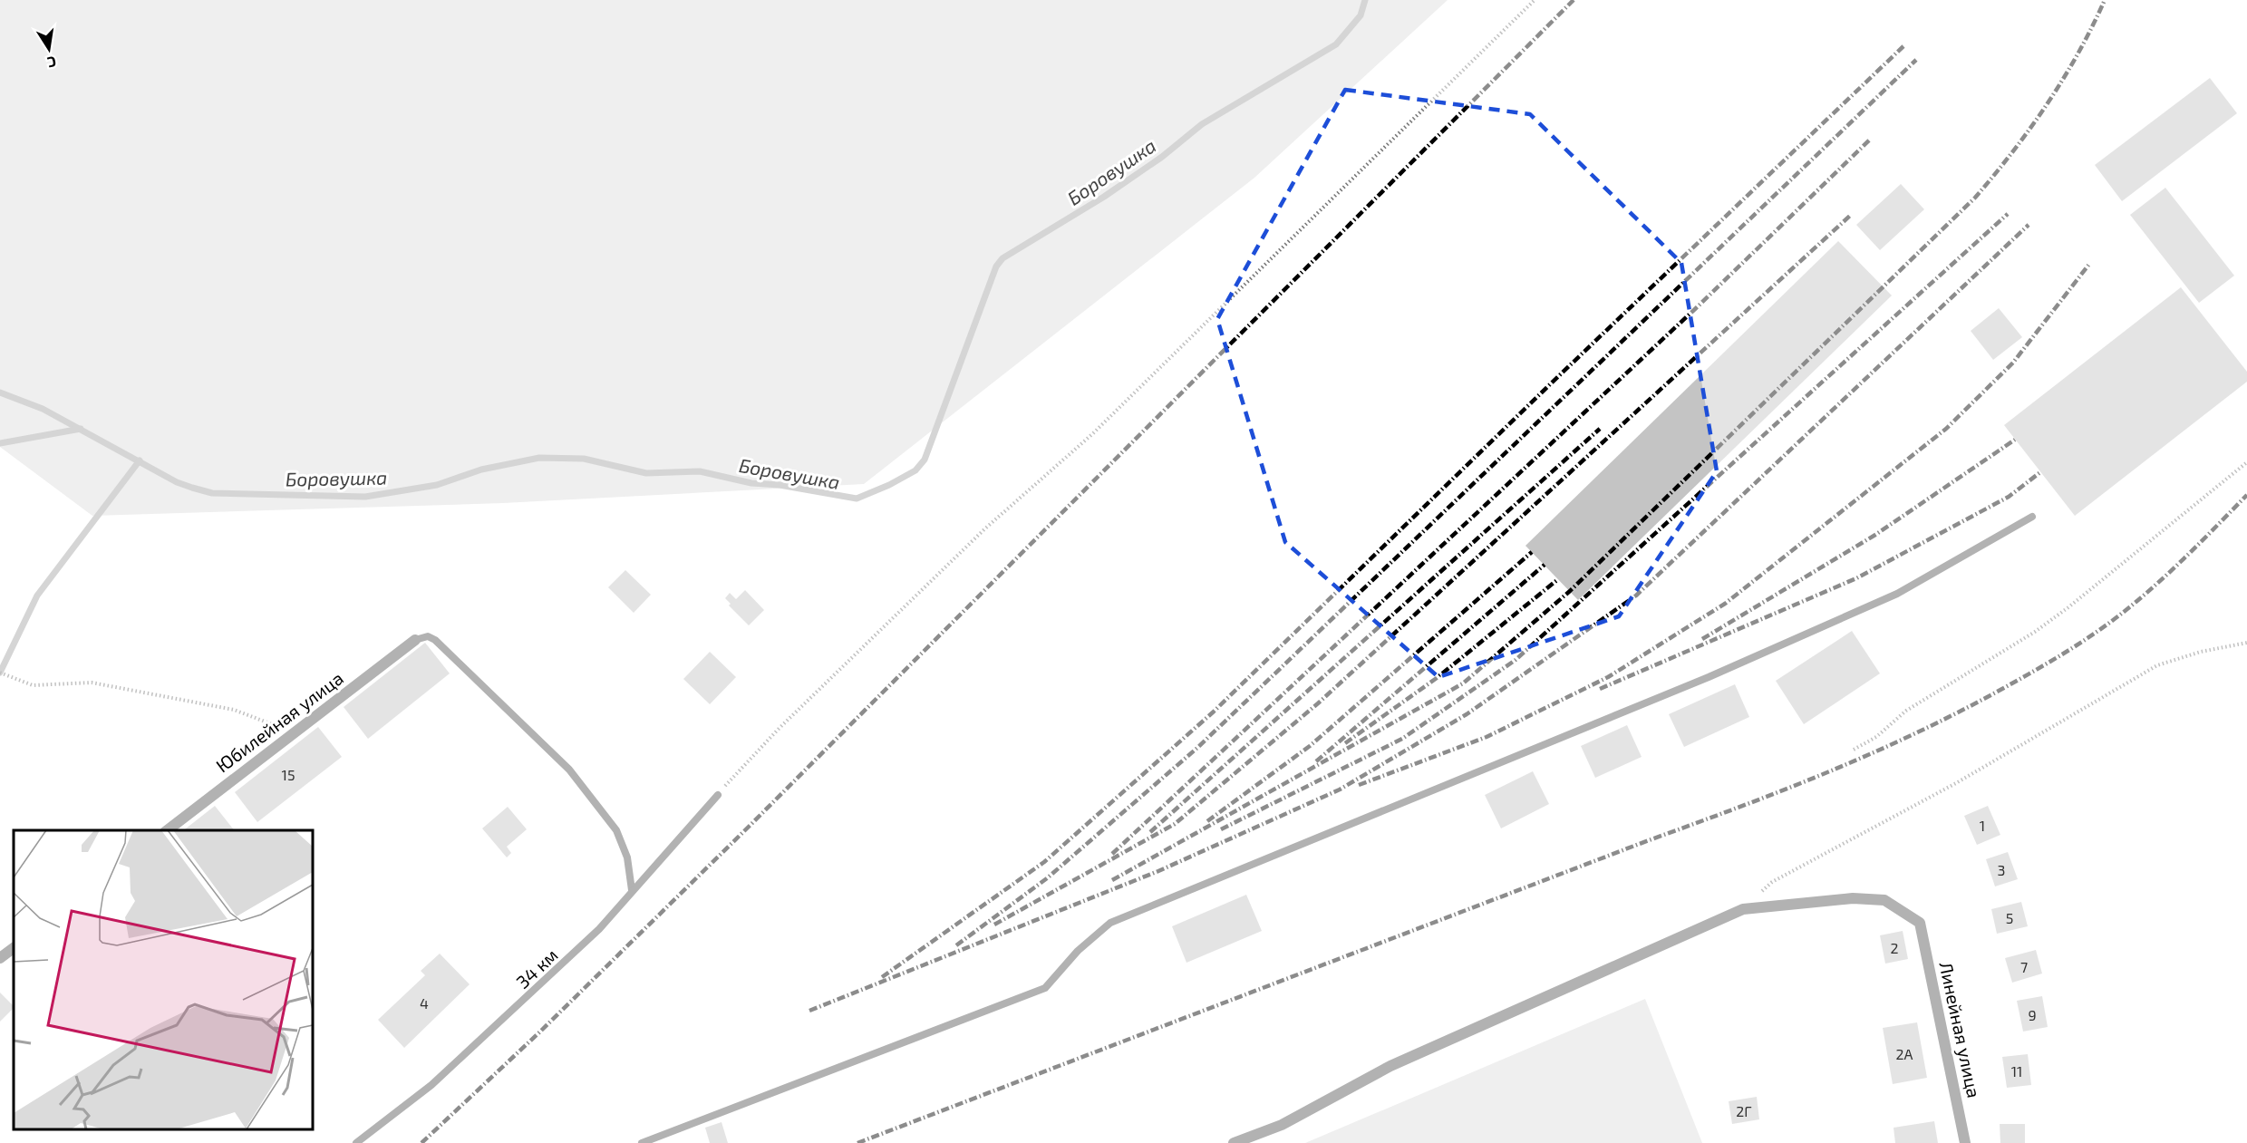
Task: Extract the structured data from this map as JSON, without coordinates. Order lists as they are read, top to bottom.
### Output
{
  "streets": {
    "street": ["Юбилейная улица", "Линейная улица"],
    "lane": ["34 км"]
  },
  "water": ["Боровушка"],
  "house_numbers": [
    "15",
    "1",
    "3",
    "5",
    "2",
    "7",
    "4",
    "9",
    "2А",
    "11",
    "2Г"
  ],
  "north": "bottom"
}
